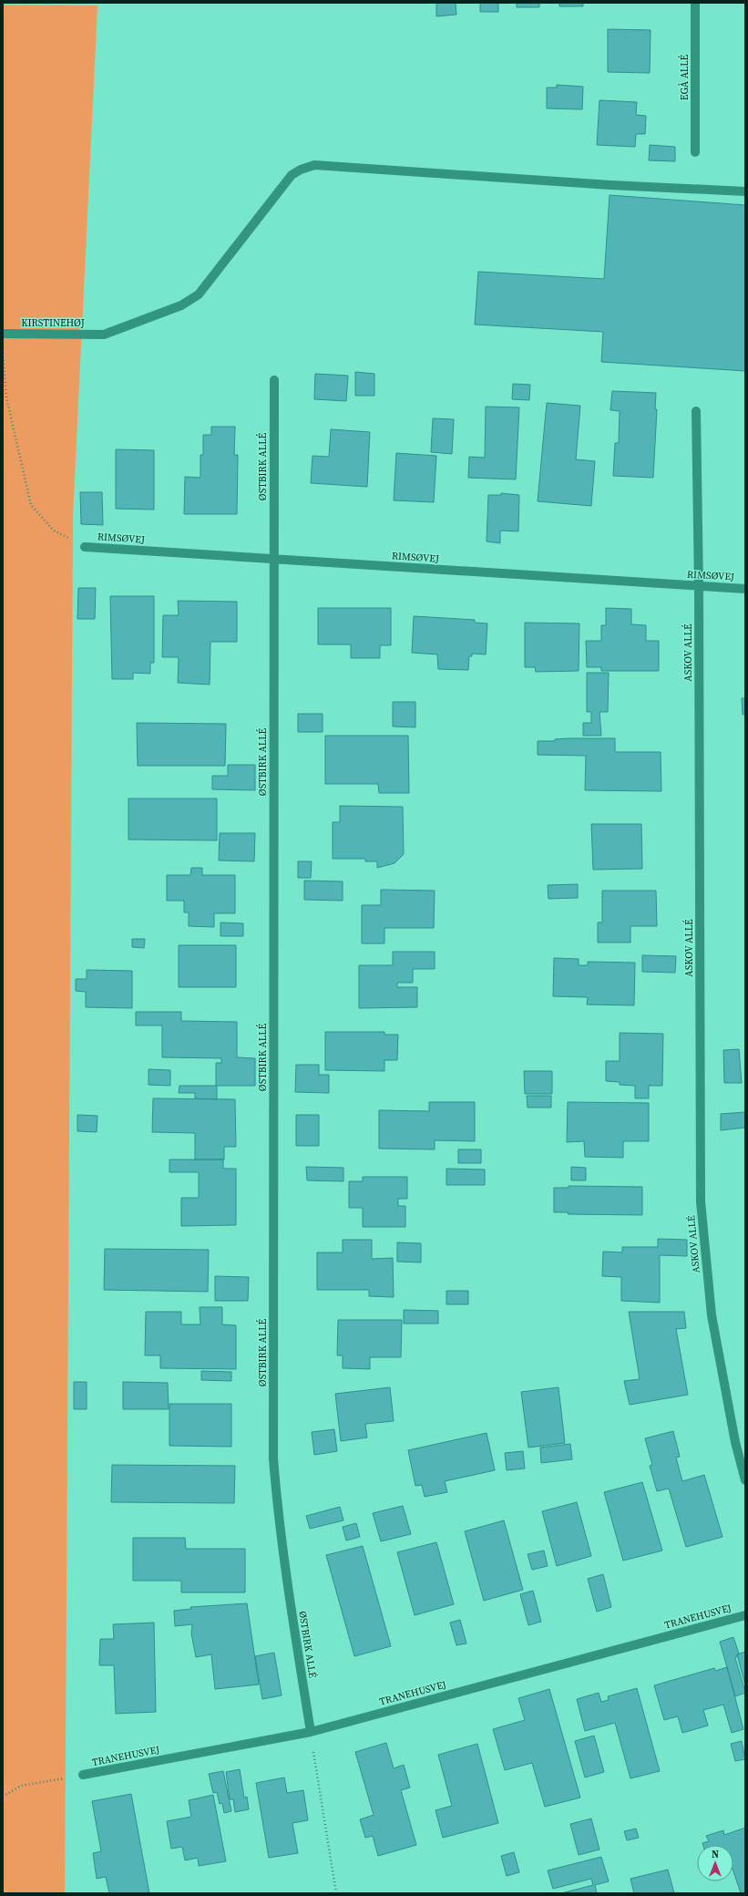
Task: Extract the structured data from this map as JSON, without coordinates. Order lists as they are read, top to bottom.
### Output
{
  "streets": {
    "street": [
      "EGÅ ALLÉ",
      "KIRSTINEHØJ",
      "ØSTBIRK ALLÉ",
      "RIMSØVEJ",
      "ASKOV ALLÉ",
      "TRANEHUSVEJ"
    ]
  },
  "crossings": [
    ["ØSTBIRK ALLÉ", "RIMSØVEJ"],
    ["ØSTBIRK ALLÉ", "TRANEHUSVEJ"],
    ["RIMSØVEJ", "ASKOV ALLÉ"]
  ],
  "north": "top"
}
